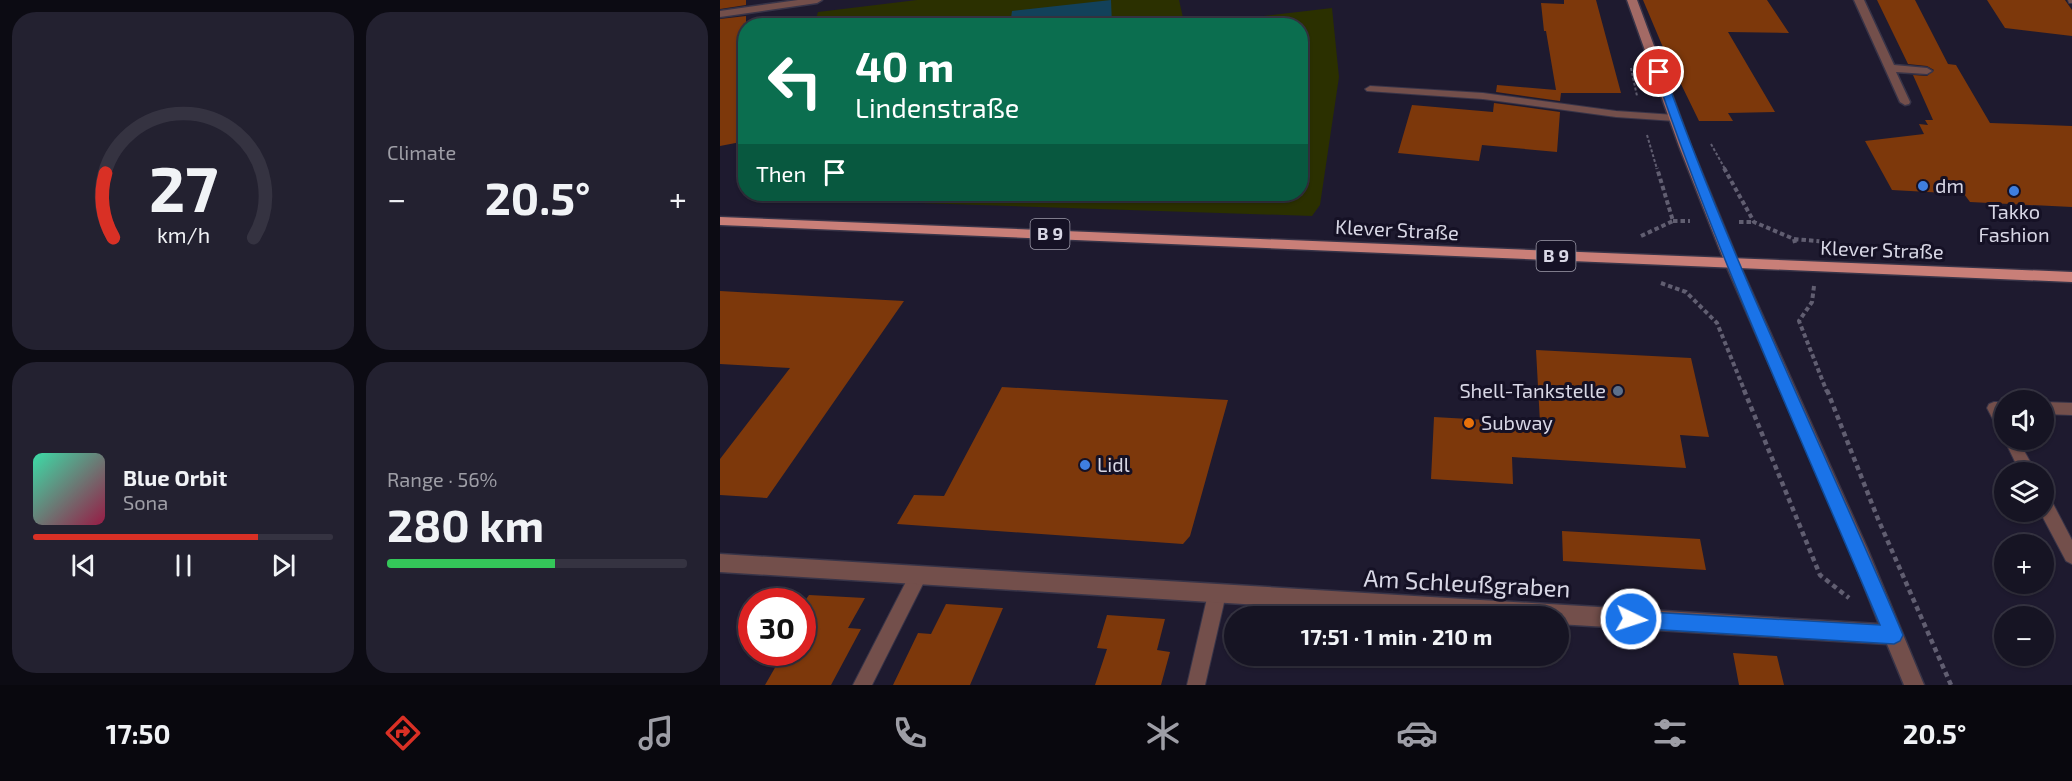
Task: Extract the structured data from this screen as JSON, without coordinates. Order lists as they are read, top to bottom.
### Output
{
  "streets": {
    "main road": ["Klever Straße", "B 9"],
    "street": ["Am Schleußgraben"]
  },
  "places": [
    "dm",
    "Takko Fashion",
    "Shell-Tankstelle",
    "Subway",
    "Lidl"
  ],
  "page": {
    "tile": [
      "Climate",
      ["Range · 56%", "280 km"]
    ],
    "turn": ["40 m", "Lindenstraße"],
    "then": "Then",
    "heat": ["−", "20.5°", "+"],
    "map_buttons": ["+", "−"],
    "song": ["Blue Orbit", "Sona"],
    "limit": "30",
    "trip": "17:51 · 1 min · 210 m",
    "tabs": ["17:50", "20.5°"],
    "gauge": ["27", "km/h"]
  }
}
